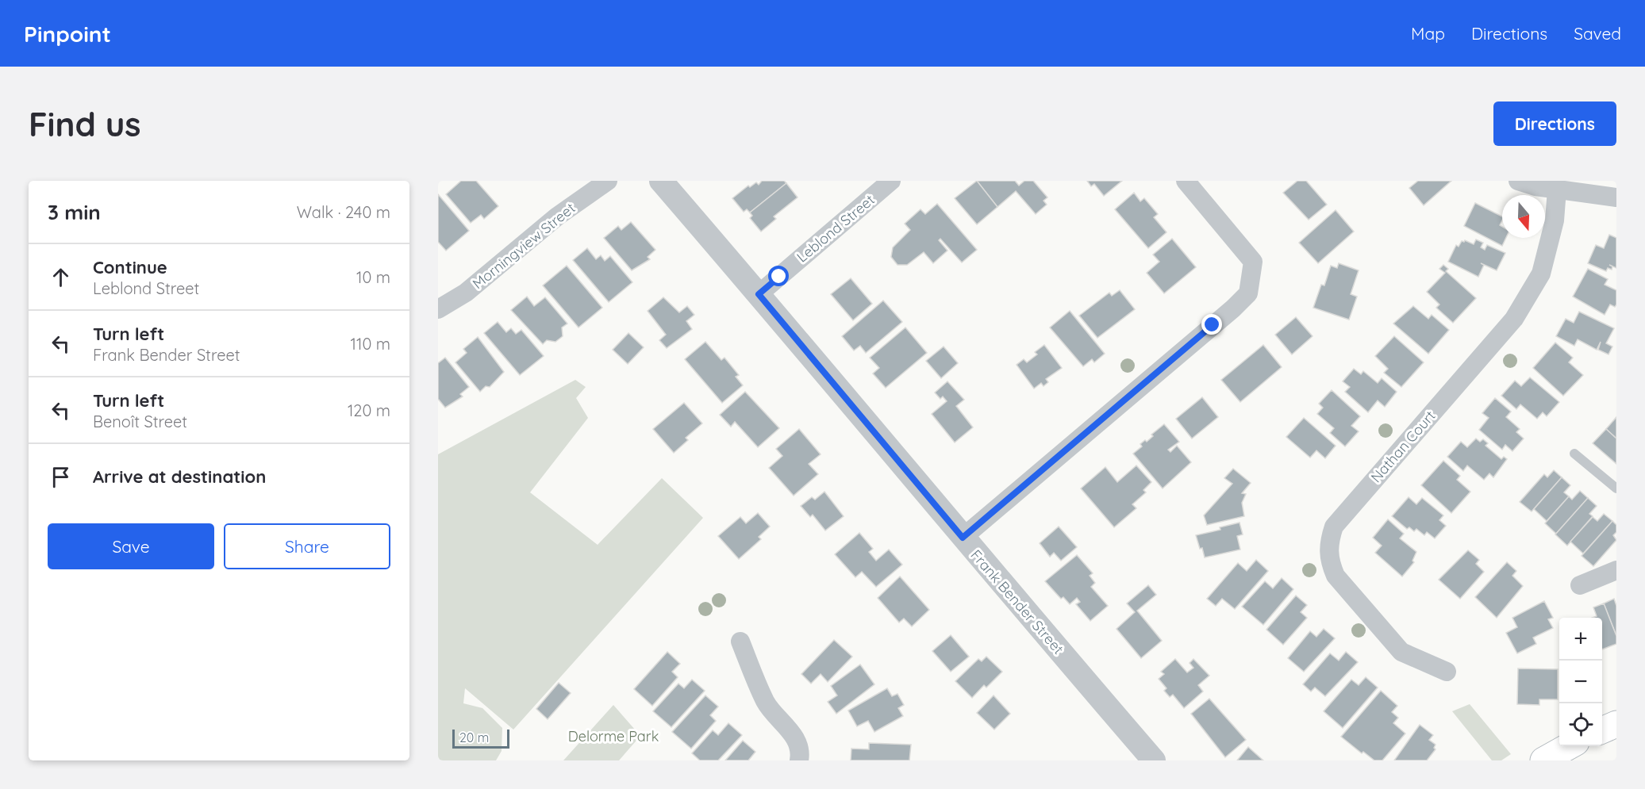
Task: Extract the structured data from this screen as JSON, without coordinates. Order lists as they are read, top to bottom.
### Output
{
  "streets": {
    "street": [
      "Leblond Street",
      "Morningview Street",
      "Nathan Court",
      "Frank Bender Street"
    ]
  },
  "crossings": [
    ["Leblond Street", "Frank Bender Street"]
  ],
  "parks": ["Delorme Park"],
  "scale_bar": "20 m",
  "north": "bottom",
  "page": {
    "header": "Pinpoint",
    "nav": ["Map", "Directions", "Saved"],
    "buttons": [
      "Directions",
      ["Save", "Share"]
    ],
    "title": "Find us",
    "heading": ["3 min", "Walk · 240 m"],
    "list": [
      ["Continue", "Leblond Street", "10 m"],
      ["Turn left", "Frank Bender Street", "110 m"],
      ["Turn left", "Benoît Street", "120 m"],
      "Arrive at destination"
    ],
    "map_buttons": ["+", "−"],
    "scale": "20 m"
  }
}
